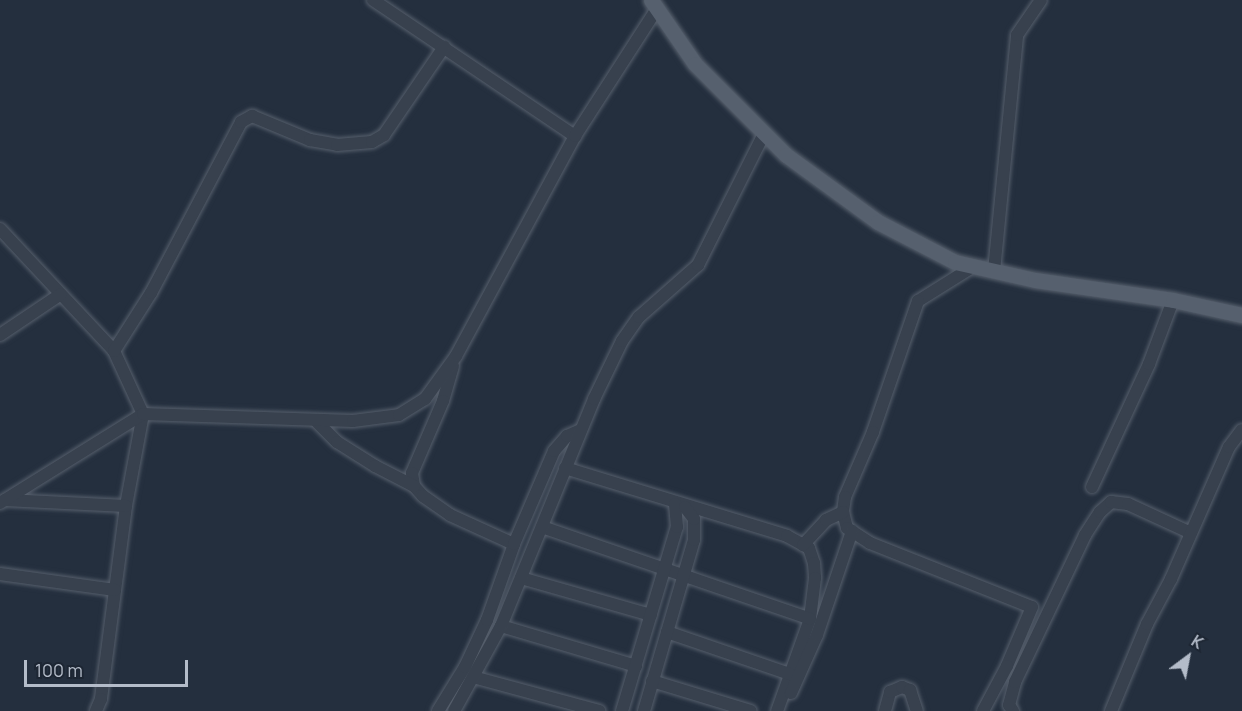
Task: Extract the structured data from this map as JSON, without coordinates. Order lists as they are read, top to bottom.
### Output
{
  "scale_bar": "100 m",
  "north": "top right"
}
